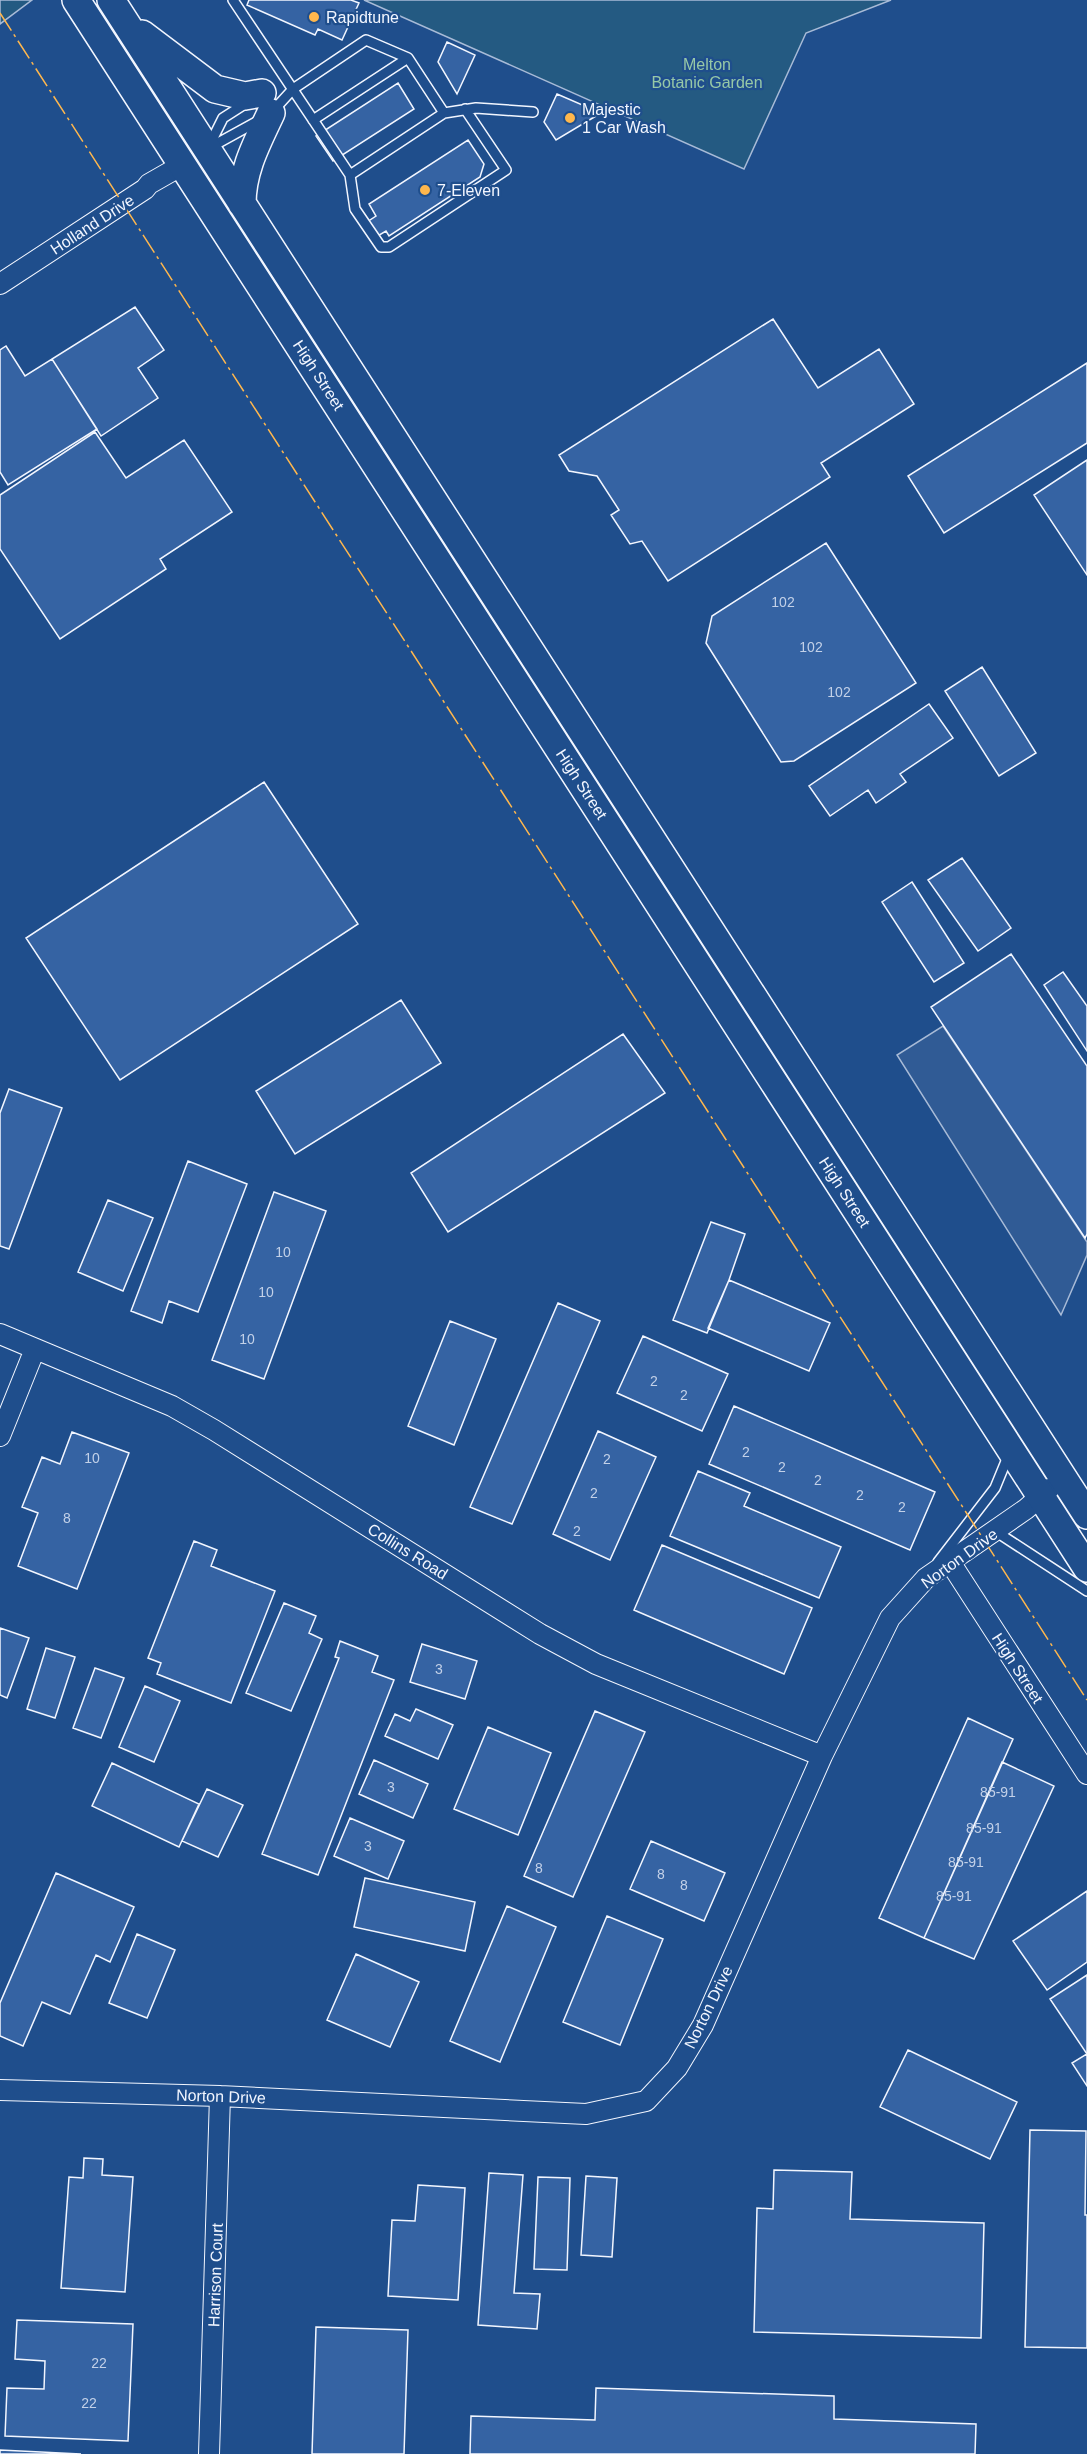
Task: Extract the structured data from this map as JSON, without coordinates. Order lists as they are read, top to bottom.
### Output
{
  "streets": {
    "main road": ["High Street"],
    "street": [
      "Holland Drive",
      "Collins Road",
      "Norton Drive",
      "Harrison Court"
    ]
  },
  "crossings": [
    ["Holland Drive", "High Street"],
    ["High Street", "Norton Drive"],
    ["Collins Road", "Norton Drive"],
    ["Norton Drive", "Harrison Court"]
  ],
  "parks": ["Melton Botanic Garden"],
  "places": ["Rapidtune", "Majestic 1 Car Wash", "7-Eleven"],
  "house_numbers": [
    "102",
    "102",
    "102",
    "10",
    "10",
    "10",
    "2",
    "2",
    "2",
    "10",
    "2",
    "2",
    "2",
    "2",
    "2",
    "2",
    "8",
    "2",
    "3",
    "3",
    "85-91",
    "85-91",
    "3",
    "85-91",
    "8",
    "8",
    "8",
    "85-91",
    "22",
    "22"
  ]
}
